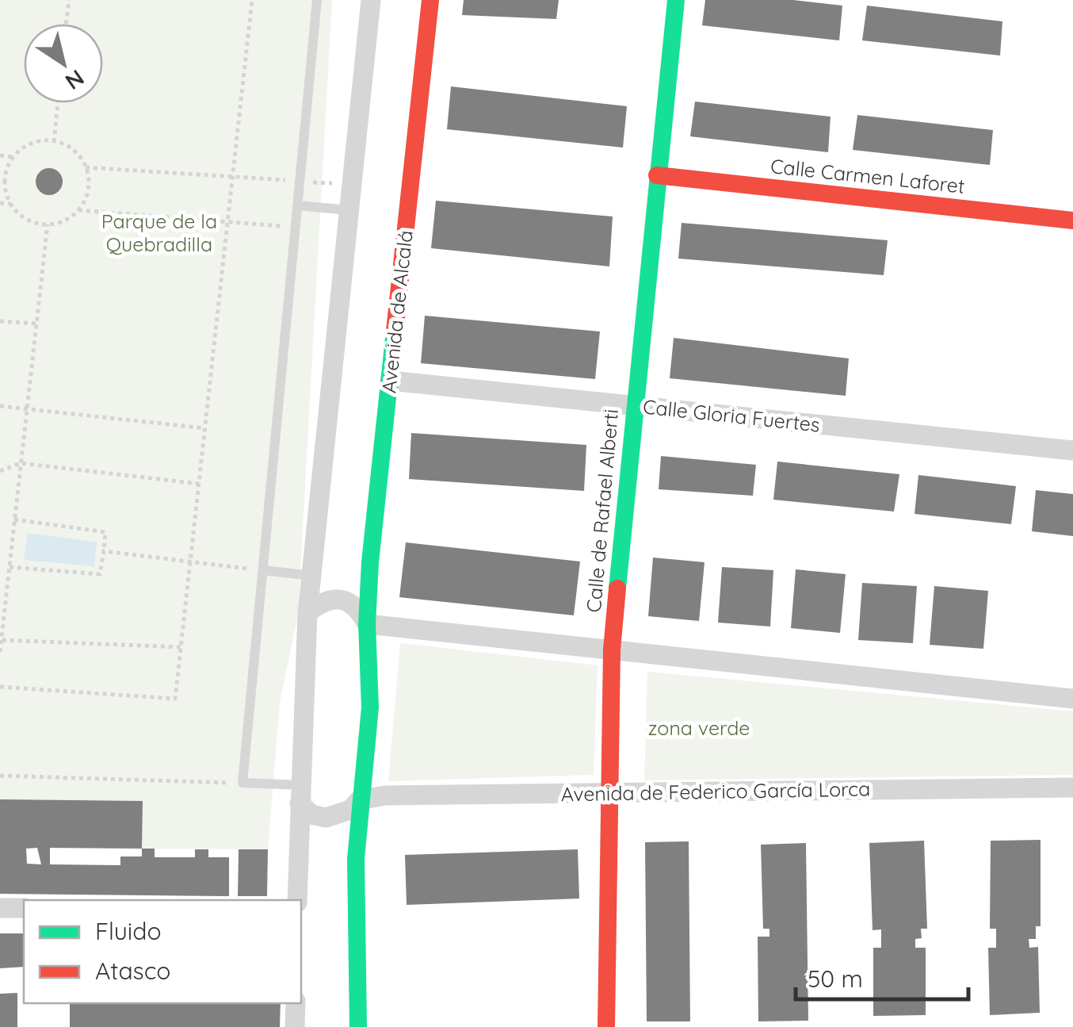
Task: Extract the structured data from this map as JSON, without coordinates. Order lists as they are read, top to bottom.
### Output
{
  "streets": {
    "street": [
      "Calle Carmen Laforet",
      "Avenida de Alcalá",
      "Calle Gloria Fuertes",
      "Calle de Rafael Alberti",
      "Avenida de Federico García Lorca"
    ]
  },
  "crossings": [
    ["Calle Carmen Laforet", "Calle de Rafael Alberti"],
    ["Avenida de Alcalá", "Calle Gloria Fuertes"],
    ["Avenida de Alcalá", "Avenida de Federico García Lorca"],
    ["Calle Gloria Fuertes", "Calle de Rafael Alberti"],
    ["Calle de Rafael Alberti", "Avenida de Federico García Lorca"]
  ],
  "parks": ["Parque de la Quebradilla", "zona verde"],
  "legend": ["Fluido", "Atasco"],
  "scale_bar": "50 m",
  "north": "bottom right"
}
